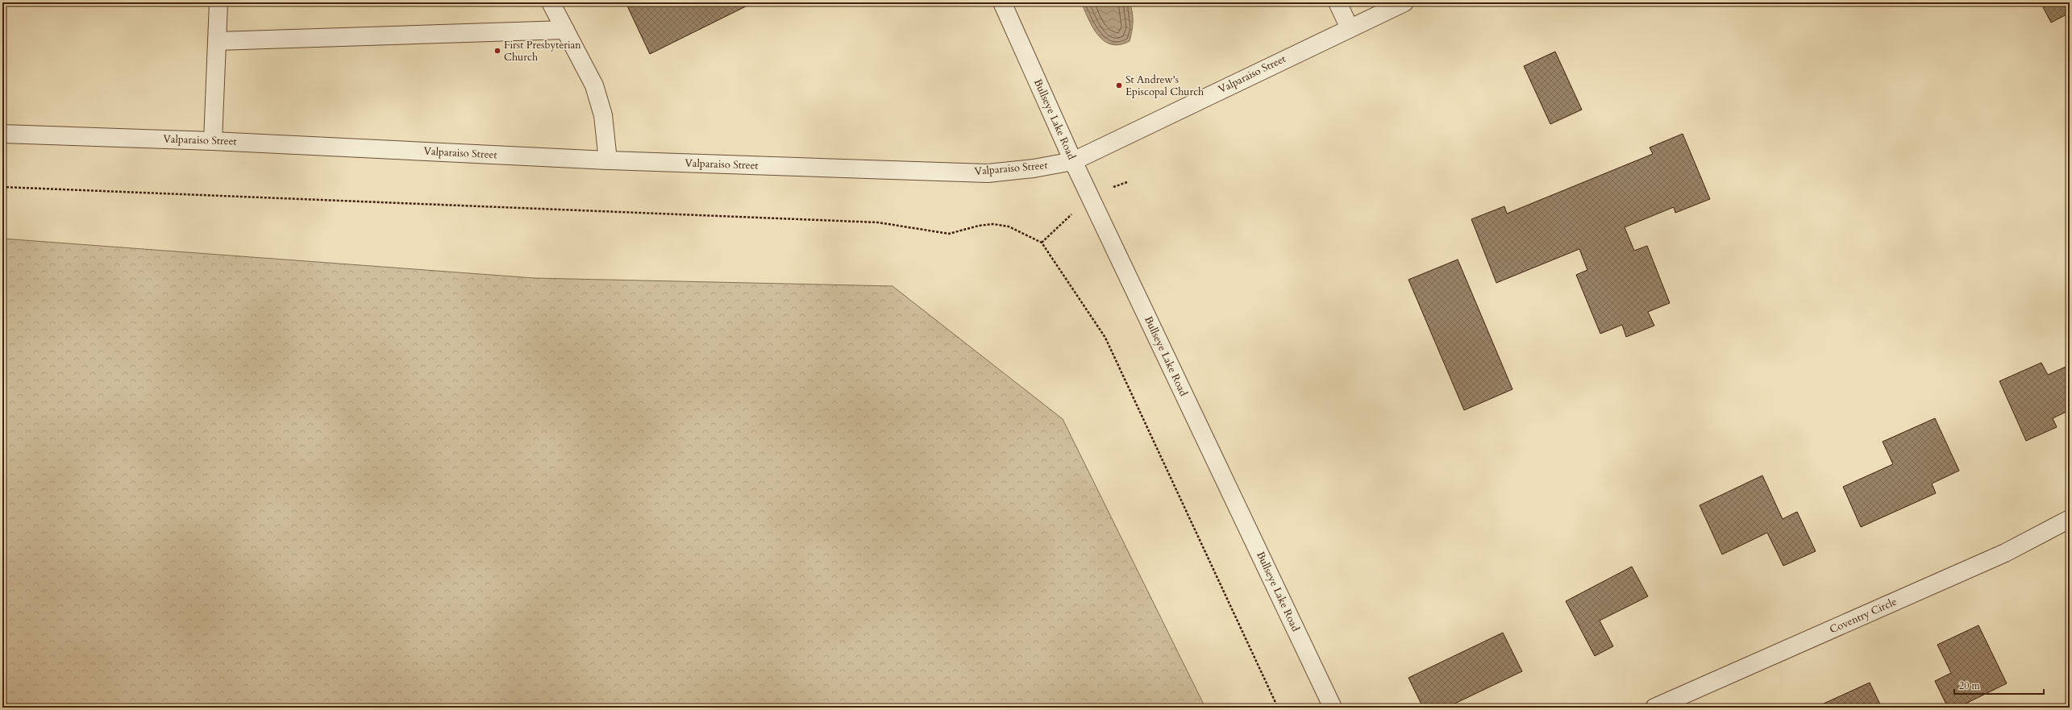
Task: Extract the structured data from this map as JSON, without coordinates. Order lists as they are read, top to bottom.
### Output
{
  "streets": {
    "street": ["Valparaiso Street", "Bullseye Lake Road", "Coventry Circle"]
  },
  "crossings": [
    ["Valparaiso Street", "Bullseye Lake Road"]
  ],
  "places": ["First Presbyterian Church", "St Andrew's Episcopal Church"],
  "scale_bar": "20 m"
}
